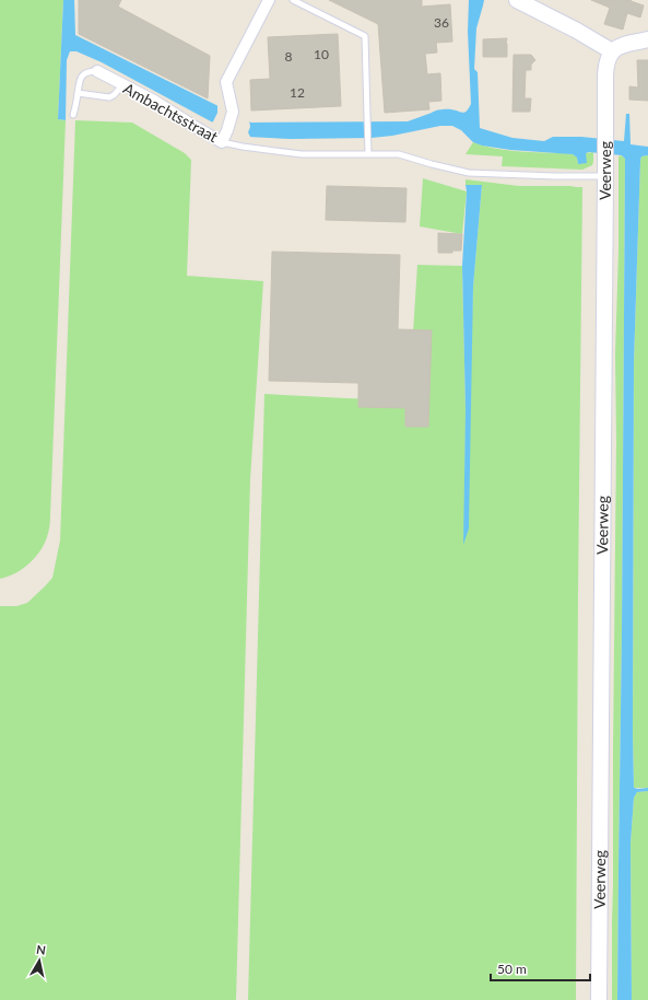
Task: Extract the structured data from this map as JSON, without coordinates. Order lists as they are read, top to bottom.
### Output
{
  "streets": {
    "street": ["Ambachtsstraat", "Veerweg"]
  },
  "house_numbers": [
    "36",
    "10",
    "8",
    "12"
  ],
  "scale_bar": "50 m",
  "north": "top"
}
